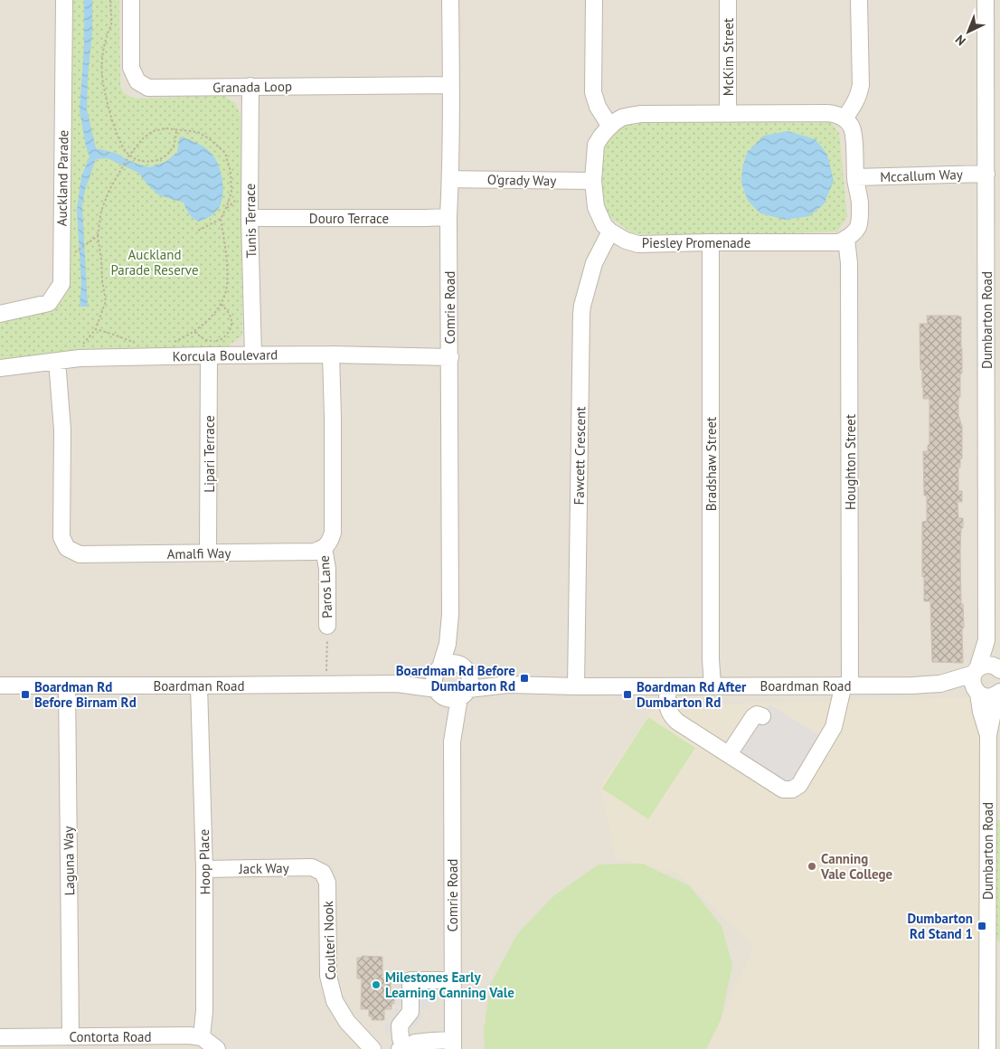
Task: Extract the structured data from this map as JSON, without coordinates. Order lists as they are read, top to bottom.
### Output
{
  "streets": {
    "street": [
      "McKim Street",
      "Granada Loop",
      "Mccallum Way",
      "Auckland Parade",
      "O'grady Way",
      "Douro Terrace",
      "Tunis Terrace",
      "Piesley Promenade",
      "Comrie Road",
      "Dumbarton Road",
      "Korcula Boulevard",
      "Lipari Terrace",
      "Fawcett Crescent",
      "Houghton Street",
      "Bradshaw Street",
      "Amalfi Way",
      "Paros Lane",
      "Boardman Road",
      "Laguna Way",
      "Hoop Place",
      "Jack Way",
      "Coulteri Nook",
      "Contorta Road"
    ]
  },
  "crossings": [
    ["Granada Loop", "Tunis Terrace"],
    ["Granada Loop", "Comrie Road"],
    ["Mccallum Way", "Dumbarton Road"],
    ["O'grady Way", "Comrie Road"],
    ["Douro Terrace", "Tunis Terrace"],
    ["Douro Terrace", "Comrie Road"],
    ["Tunis Terrace", "Korcula Boulevard"],
    ["Piesley Promenade", "Fawcett Crescent"],
    ["Piesley Promenade", "Houghton Street"],
    ["Piesley Promenade", "Bradshaw Street"],
    ["Comrie Road", "Korcula Boulevard"],
    ["Comrie Road", "Boardman Road"],
    ["Dumbarton Road", "Boardman Road"],
    ["Korcula Boulevard", "Lipari Terrace"],
    ["Korcula Boulevard", "Amalfi Way"],
    ["Lipari Terrace", "Amalfi Way"],
    ["Fawcett Crescent", "Boardman Road"],
    ["Houghton Street", "Boardman Road"],
    ["Bradshaw Street", "Boardman Road"],
    ["Amalfi Way", "Paros Lane"],
    ["Boardman Road", "Laguna Way"],
    ["Boardman Road", "Hoop Place"],
    ["Laguna Way", "Contorta Road"],
    ["Hoop Place", "Jack Way"],
    ["Hoop Place", "Contorta Road"],
    ["Jack Way", "Coulteri Nook"]
  ],
  "parks": ["Auckland Parade Reserve"],
  "places": {
    "transit": [
      "Boardman Rd Before Dumbarton Rd",
      "Boardman Rd Before Birnam Rd",
      "Boardman Rd After Dumbarton Rd",
      "Dumbarton Rd Stand 1"
    ],
    "other": ["Canning Vale College", "Milestones Early Learning Canning Vale"]
  },
  "north": "bottom left"
}
